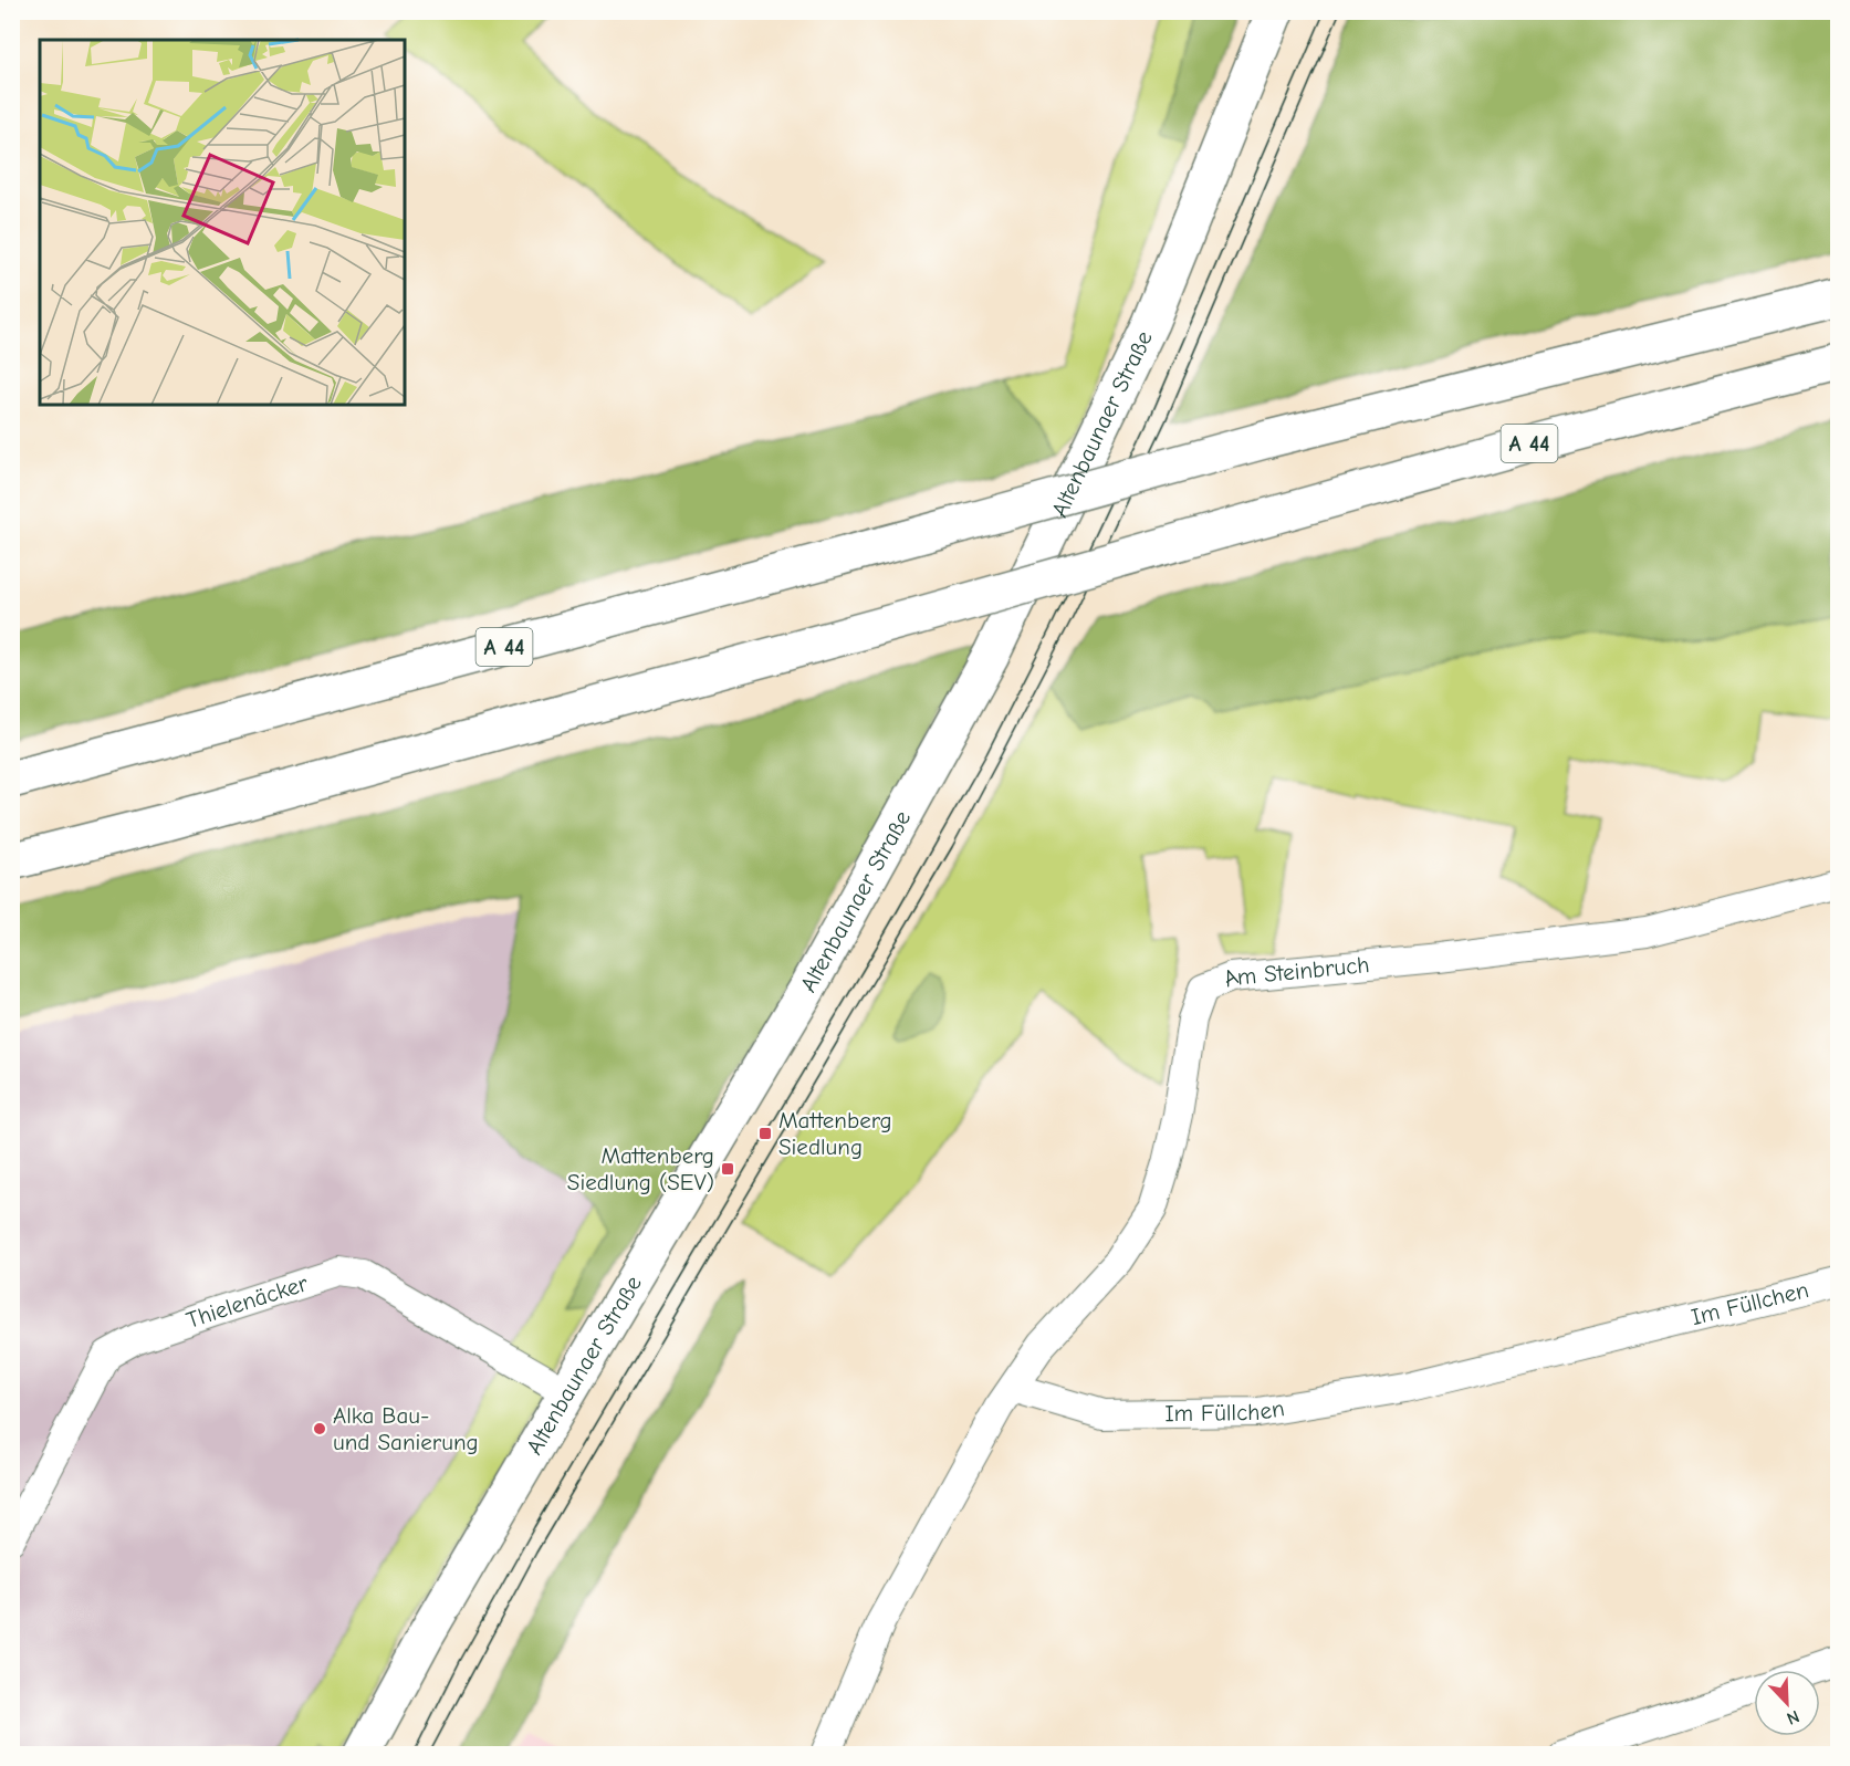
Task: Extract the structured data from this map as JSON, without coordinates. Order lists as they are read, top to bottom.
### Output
{
  "streets": {
    "main road": ["Altenbaunaer Straße", "A 44"],
    "street": ["Am Steinbruch", "Thielenäcker", "Im Füllchen"]
  },
  "crossings": [
    ["Altenbaunaer Straße", "Thielenäcker"],
    ["Am Steinbruch", "Im Füllchen"]
  ],
  "places": {
    "transit": ["Mattenberg Siedlung", "Mattenberg Siedlung (SEV)"],
    "other": ["Alka Bau- und Sanierung"]
  },
  "north": "bottom right"
}
